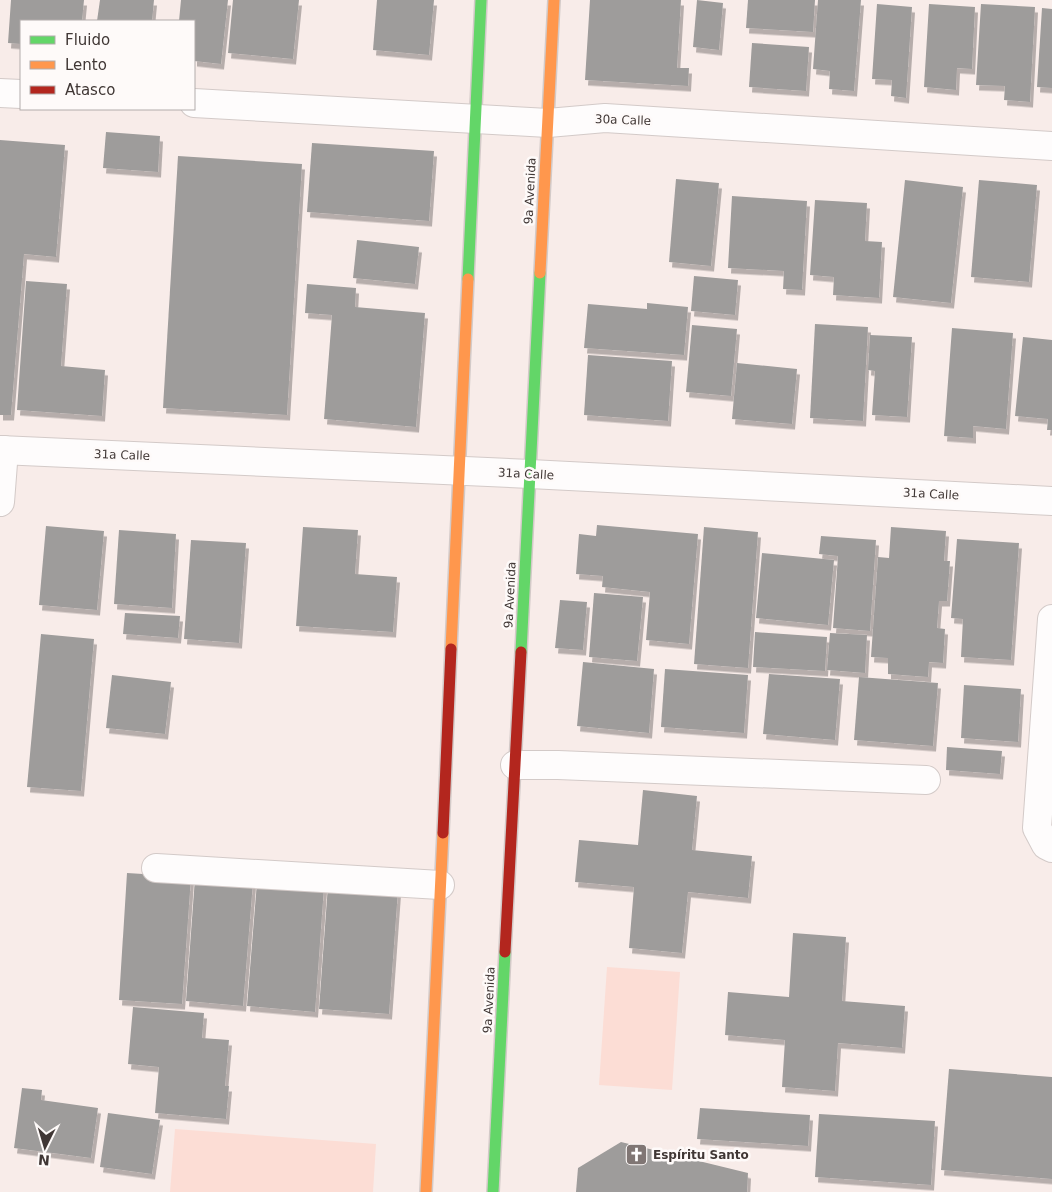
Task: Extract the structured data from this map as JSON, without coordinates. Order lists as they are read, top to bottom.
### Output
{
  "streets": {
    "street": ["30a Calle", "9a Avenida", "31a Calle"]
  },
  "crossings": [
    ["30a Calle", "9a Avenida"],
    ["9a Avenida", "31a Calle"]
  ],
  "places": {
    "church": ["Espíritu Santo"]
  },
  "legend": ["Fluido", "Lento", "Atasco"],
  "north": "bottom"
}
